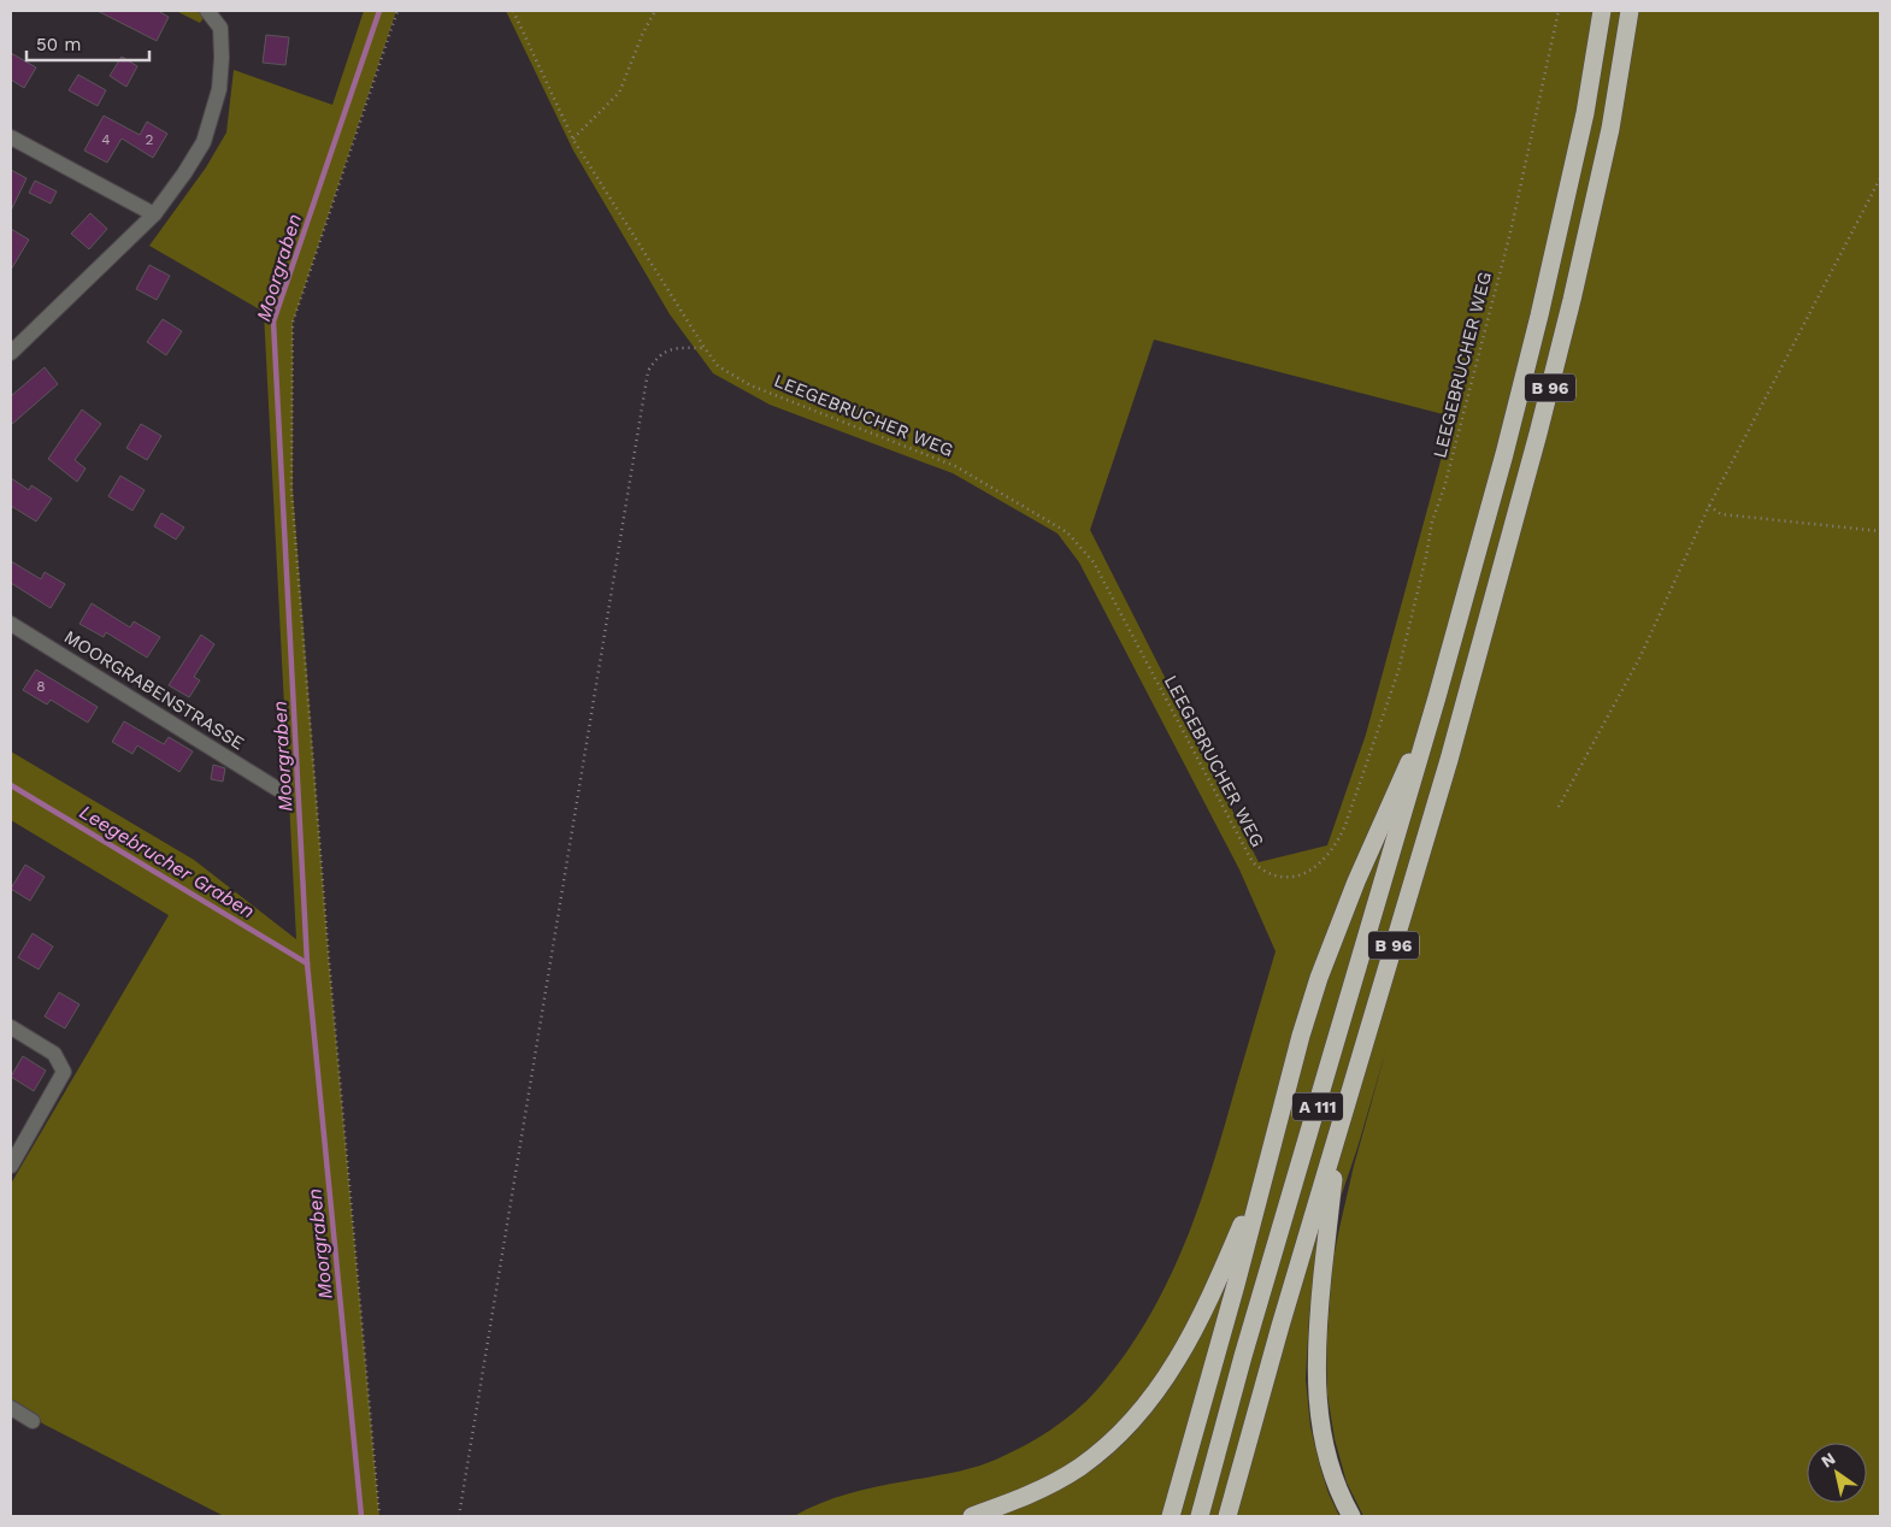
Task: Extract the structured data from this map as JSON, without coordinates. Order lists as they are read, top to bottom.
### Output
{
  "streets": {
    "highway": ["B 96", "A 111"],
    "street": ["MOORGRABENSTRASSE"],
    "path": ["LEEGEBRUCHER WEG"]
  },
  "crossings": [
    ["B 96", "A 111"]
  ],
  "water": ["Moorgraben", "Leegebrucher Graben"],
  "house_numbers": ["4", "2", "8"],
  "scale_bar": "50 m",
  "north": "top left"
}
